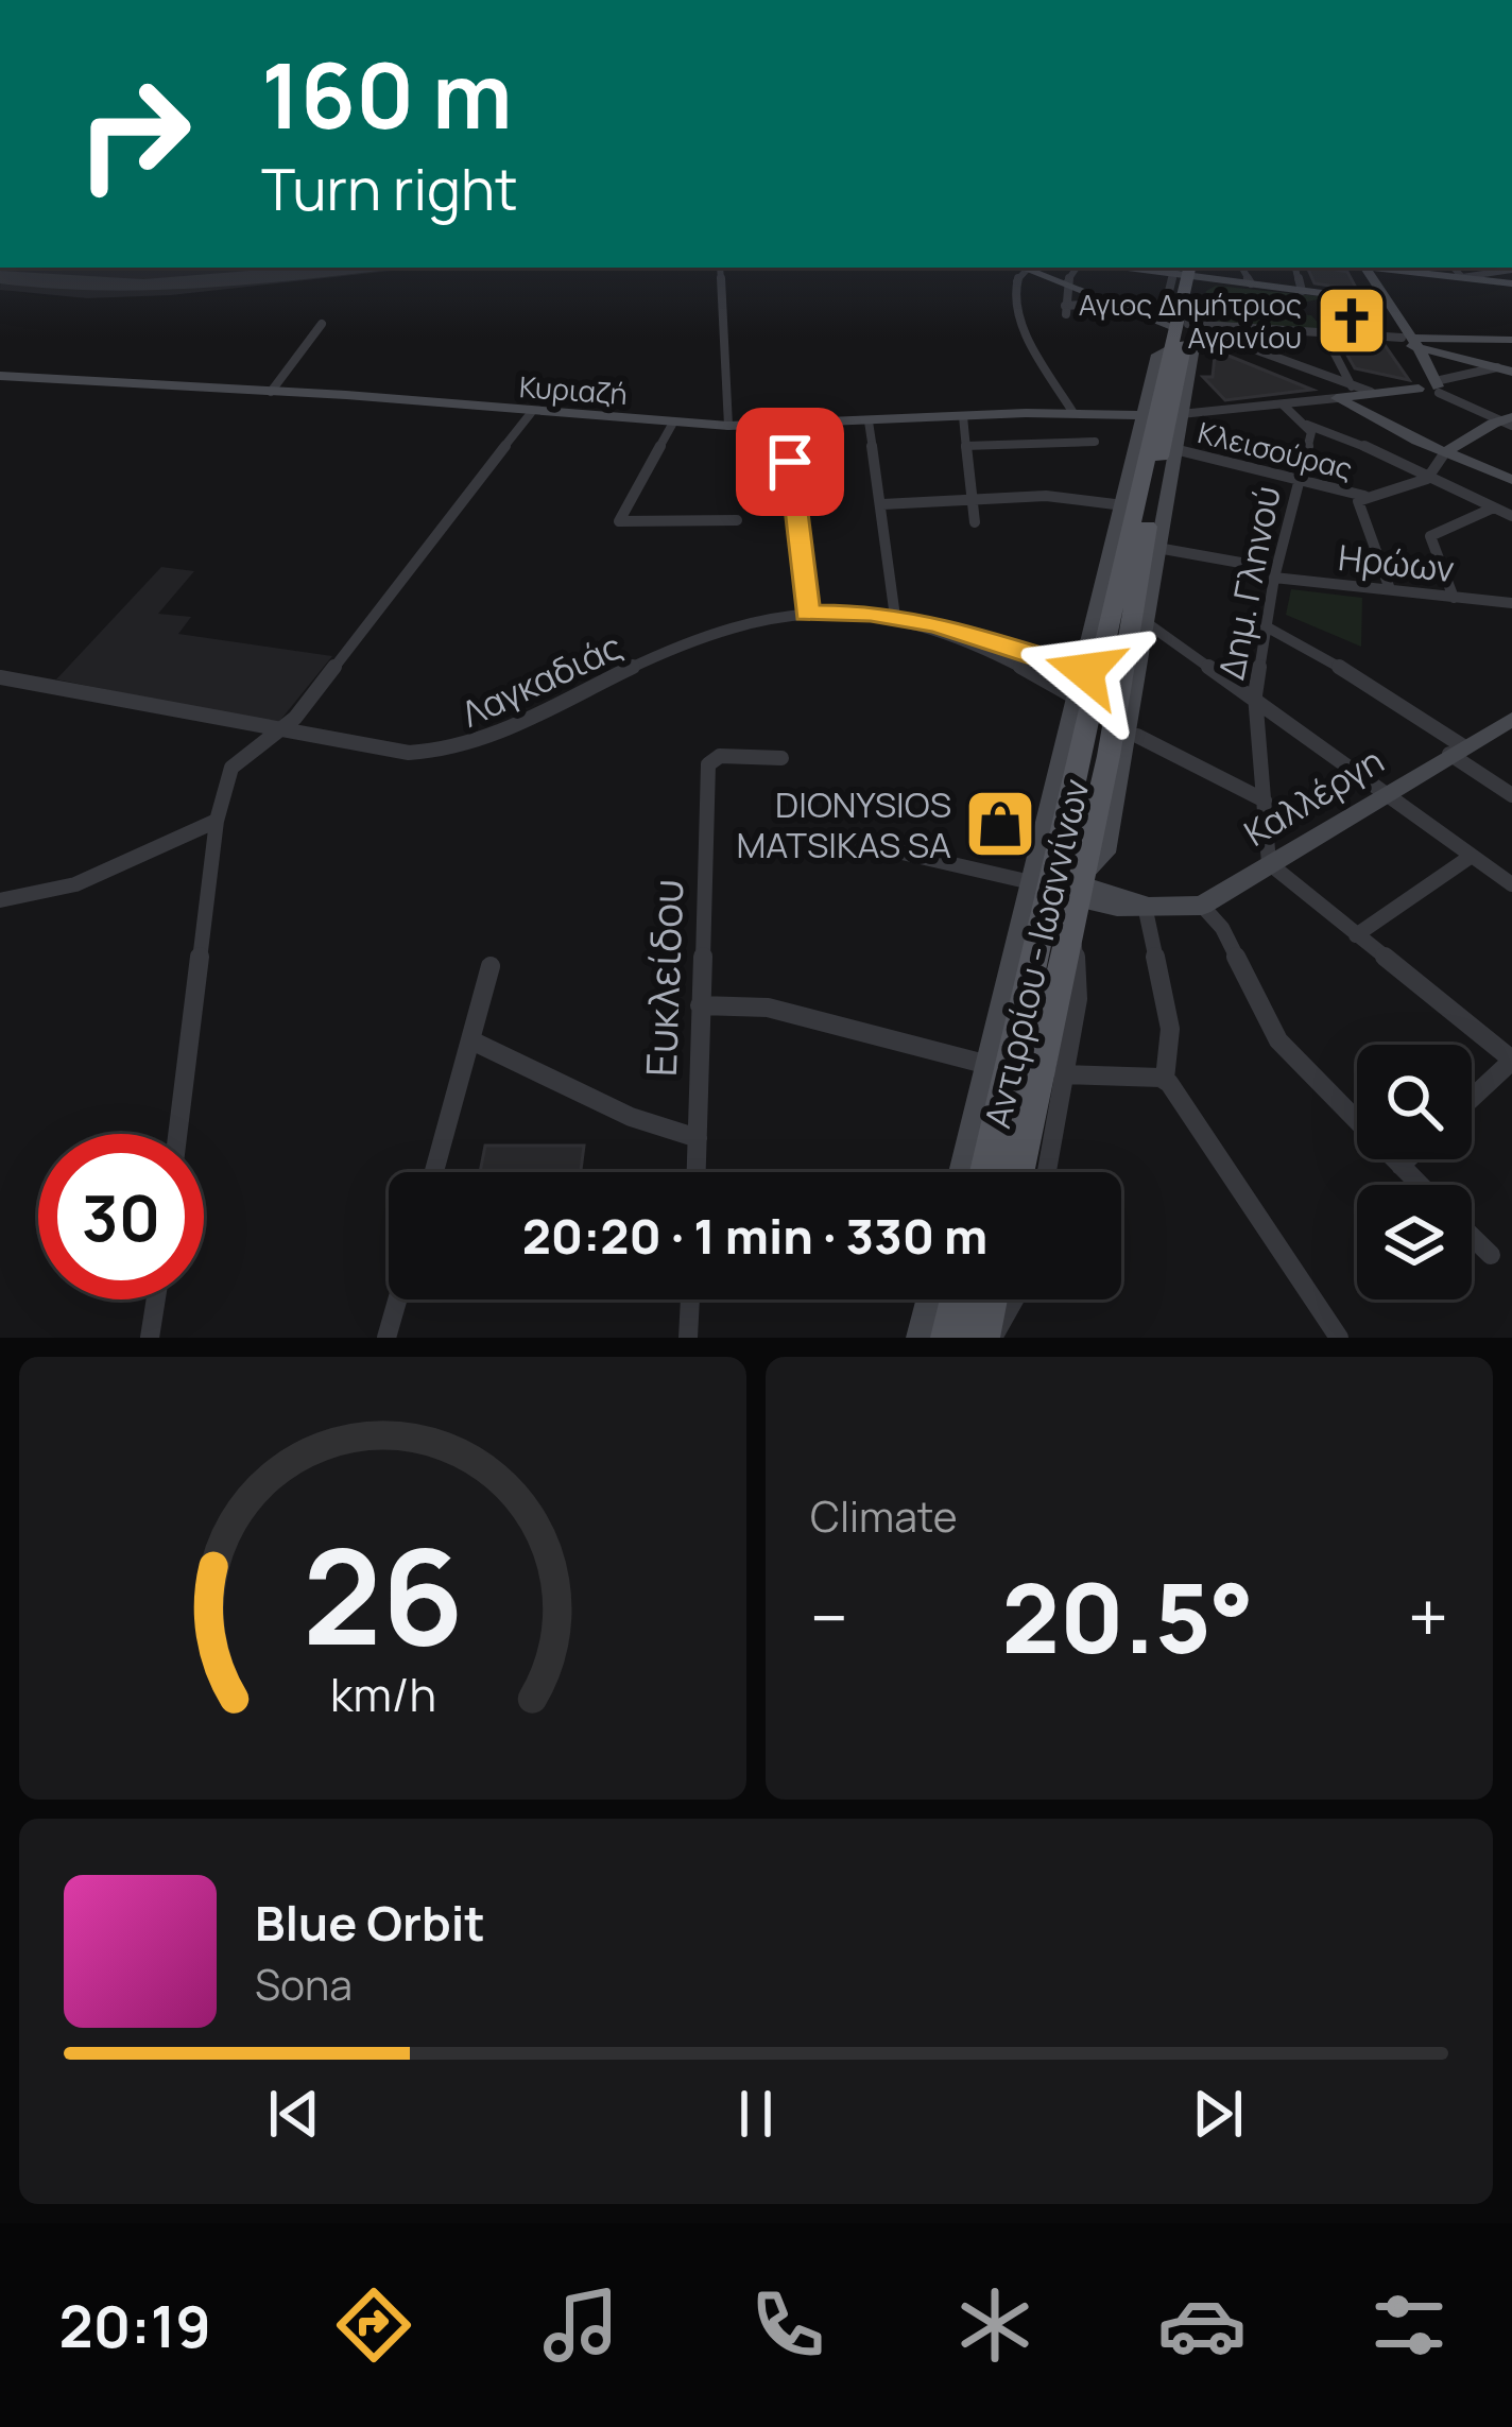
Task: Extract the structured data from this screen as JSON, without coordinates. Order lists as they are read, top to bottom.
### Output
{
  "streets": {
    "main road": ["Αντιρρίου - Ιωαννίνων"],
    "street": [
      "Κυριαζή",
      "Κλεισούρας",
      "Ηρώων",
      "Δημ. Γληνού",
      "Λαγκαδιάς",
      "Καλλέργη",
      "Ευκλείδου"
    ]
  },
  "crossings": [
    ["Κλεισούρας", "Δημ. Γληνού"],
    ["Κλεισούρας", "Αντιρρίου - Ιωαννίνων"],
    ["Ηρώων", "Δημ. Γληνού"],
    ["Δημ. Γληνού", "Καλλέργη"]
  ],
  "places": {
    "church": ["Αγιος Δημήτριος Αγρινίου"],
    "shop": ["DIONYSIOS MATSIKAS SA"]
  },
  "page": {
    "turn": ["160 m", "Turn right"],
    "limit": "30",
    "trip": "20:20 · 1 min · 330 m",
    "tile": "Climate",
    "heat": ["−", "20.5°", "+"],
    "song": ["Blue Orbit", "Sona"],
    "tabs": "20:19",
    "gauge": ["26", "km/h"]
  }
}
